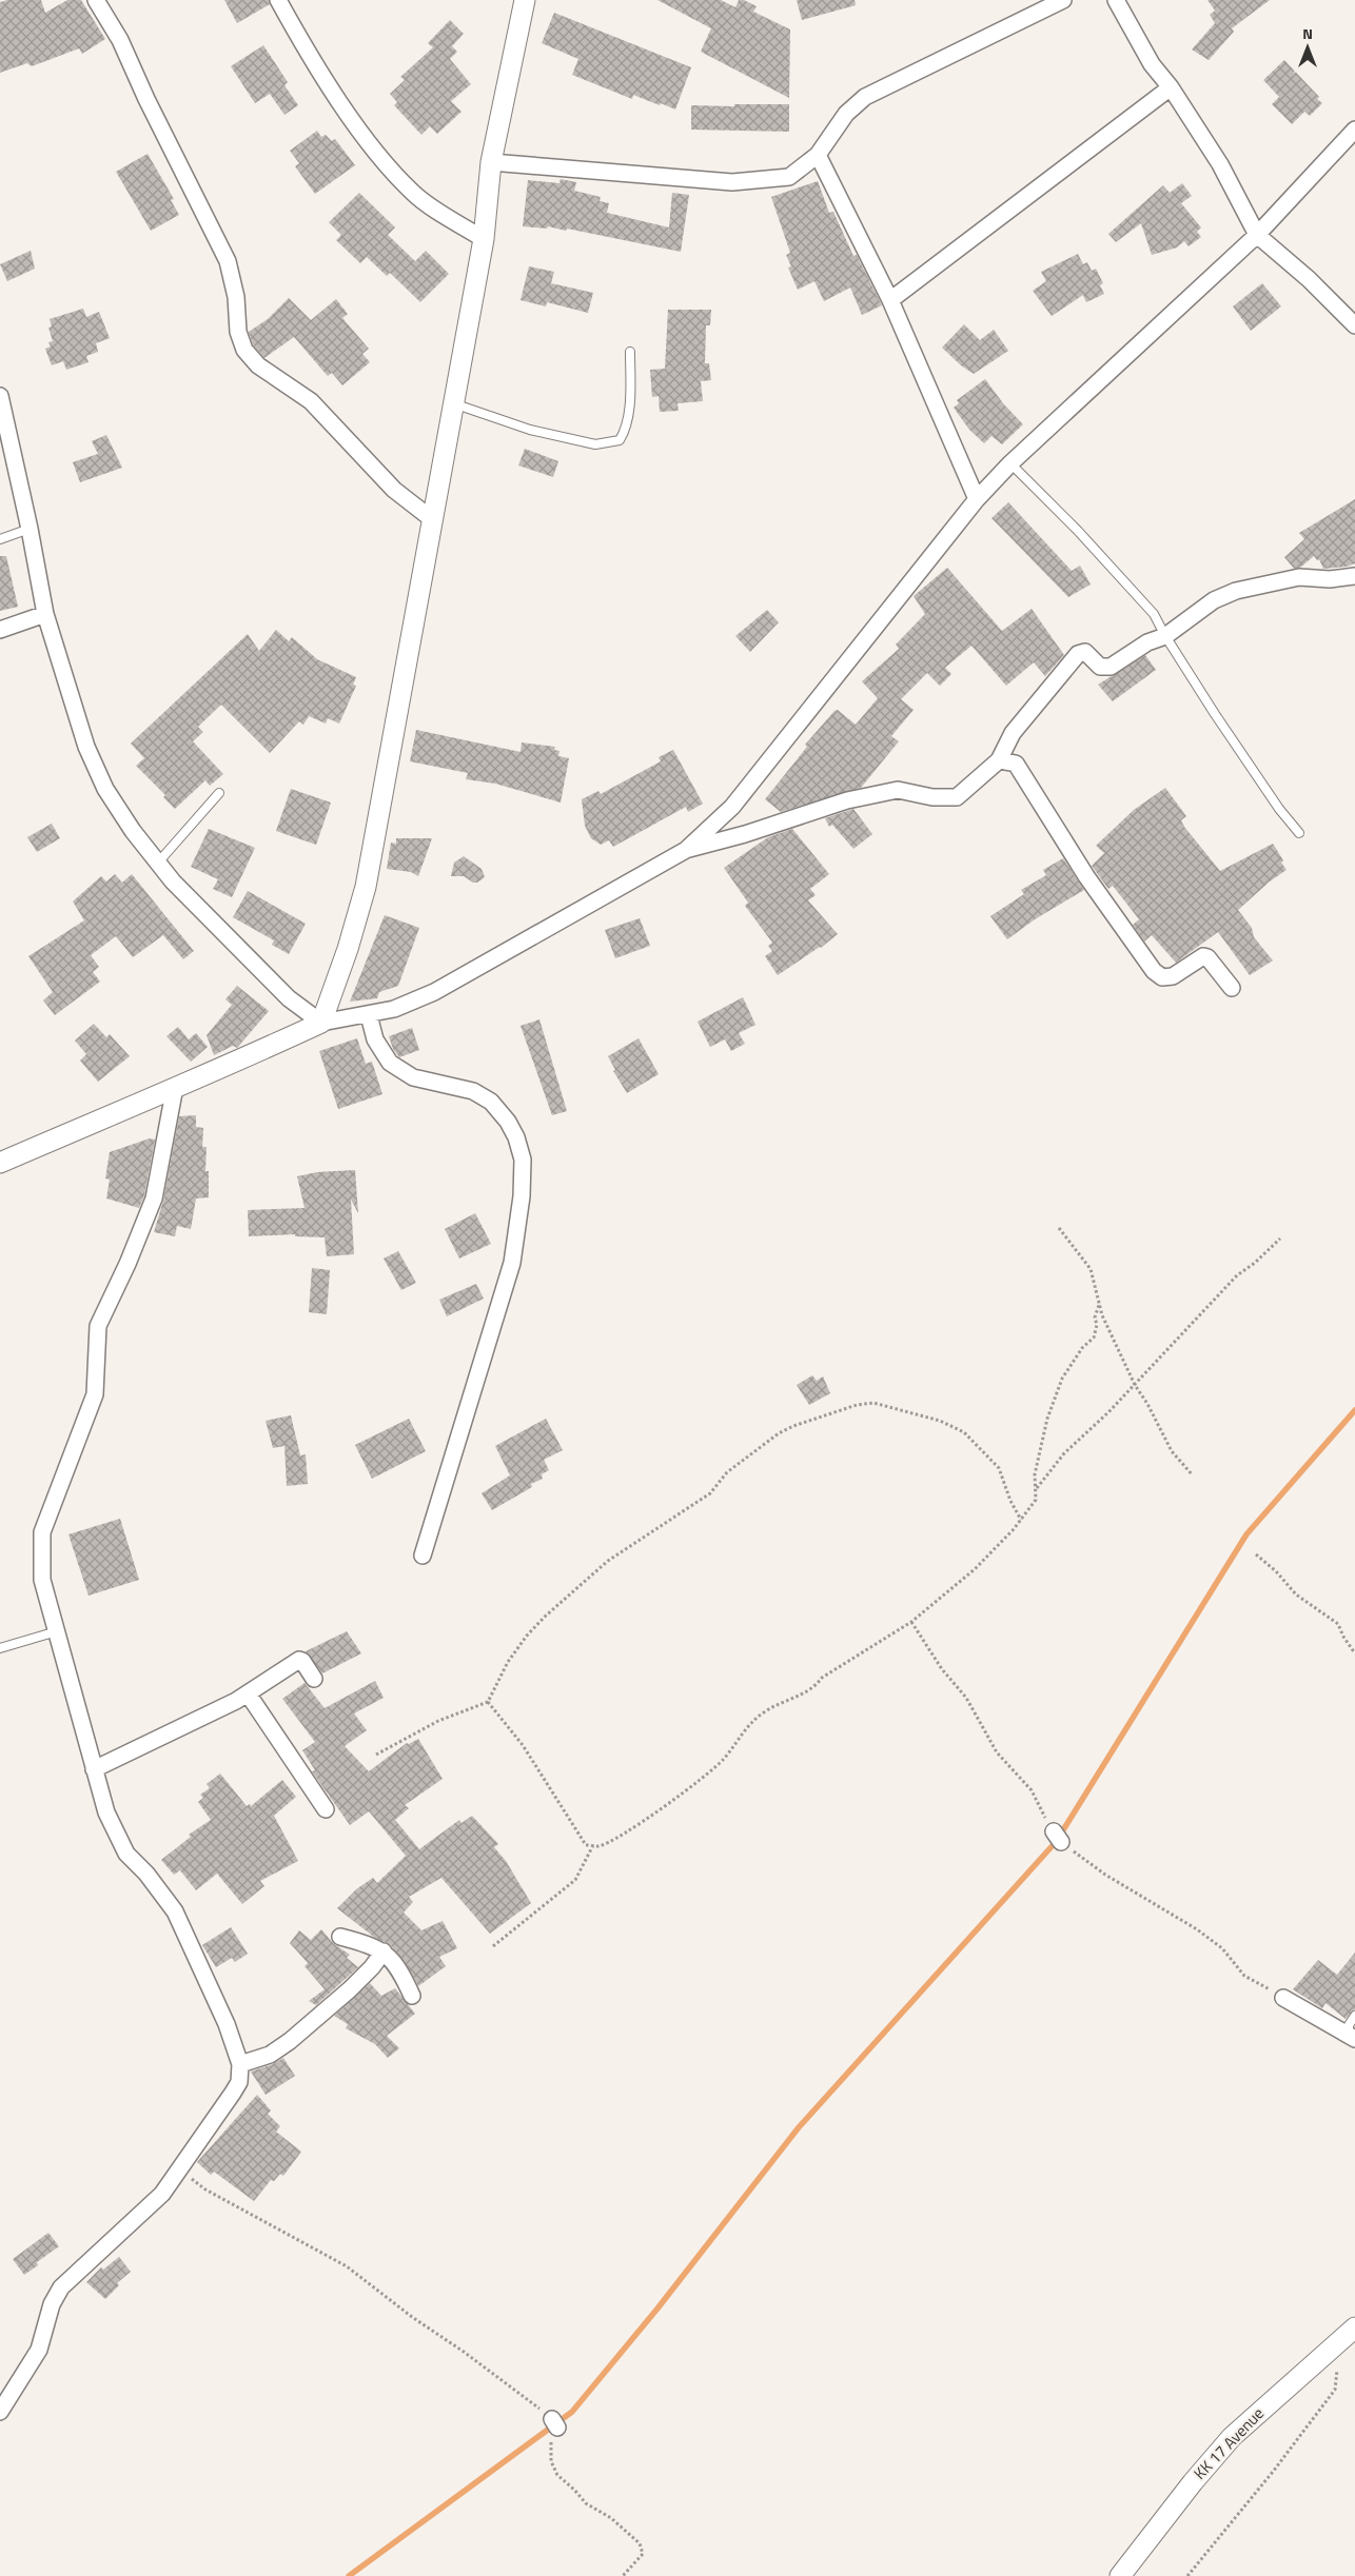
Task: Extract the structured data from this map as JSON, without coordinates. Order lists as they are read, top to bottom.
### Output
{
  "streets": {
    "street": ["KK 17 Avenue"]
  },
  "north": "top"
}
